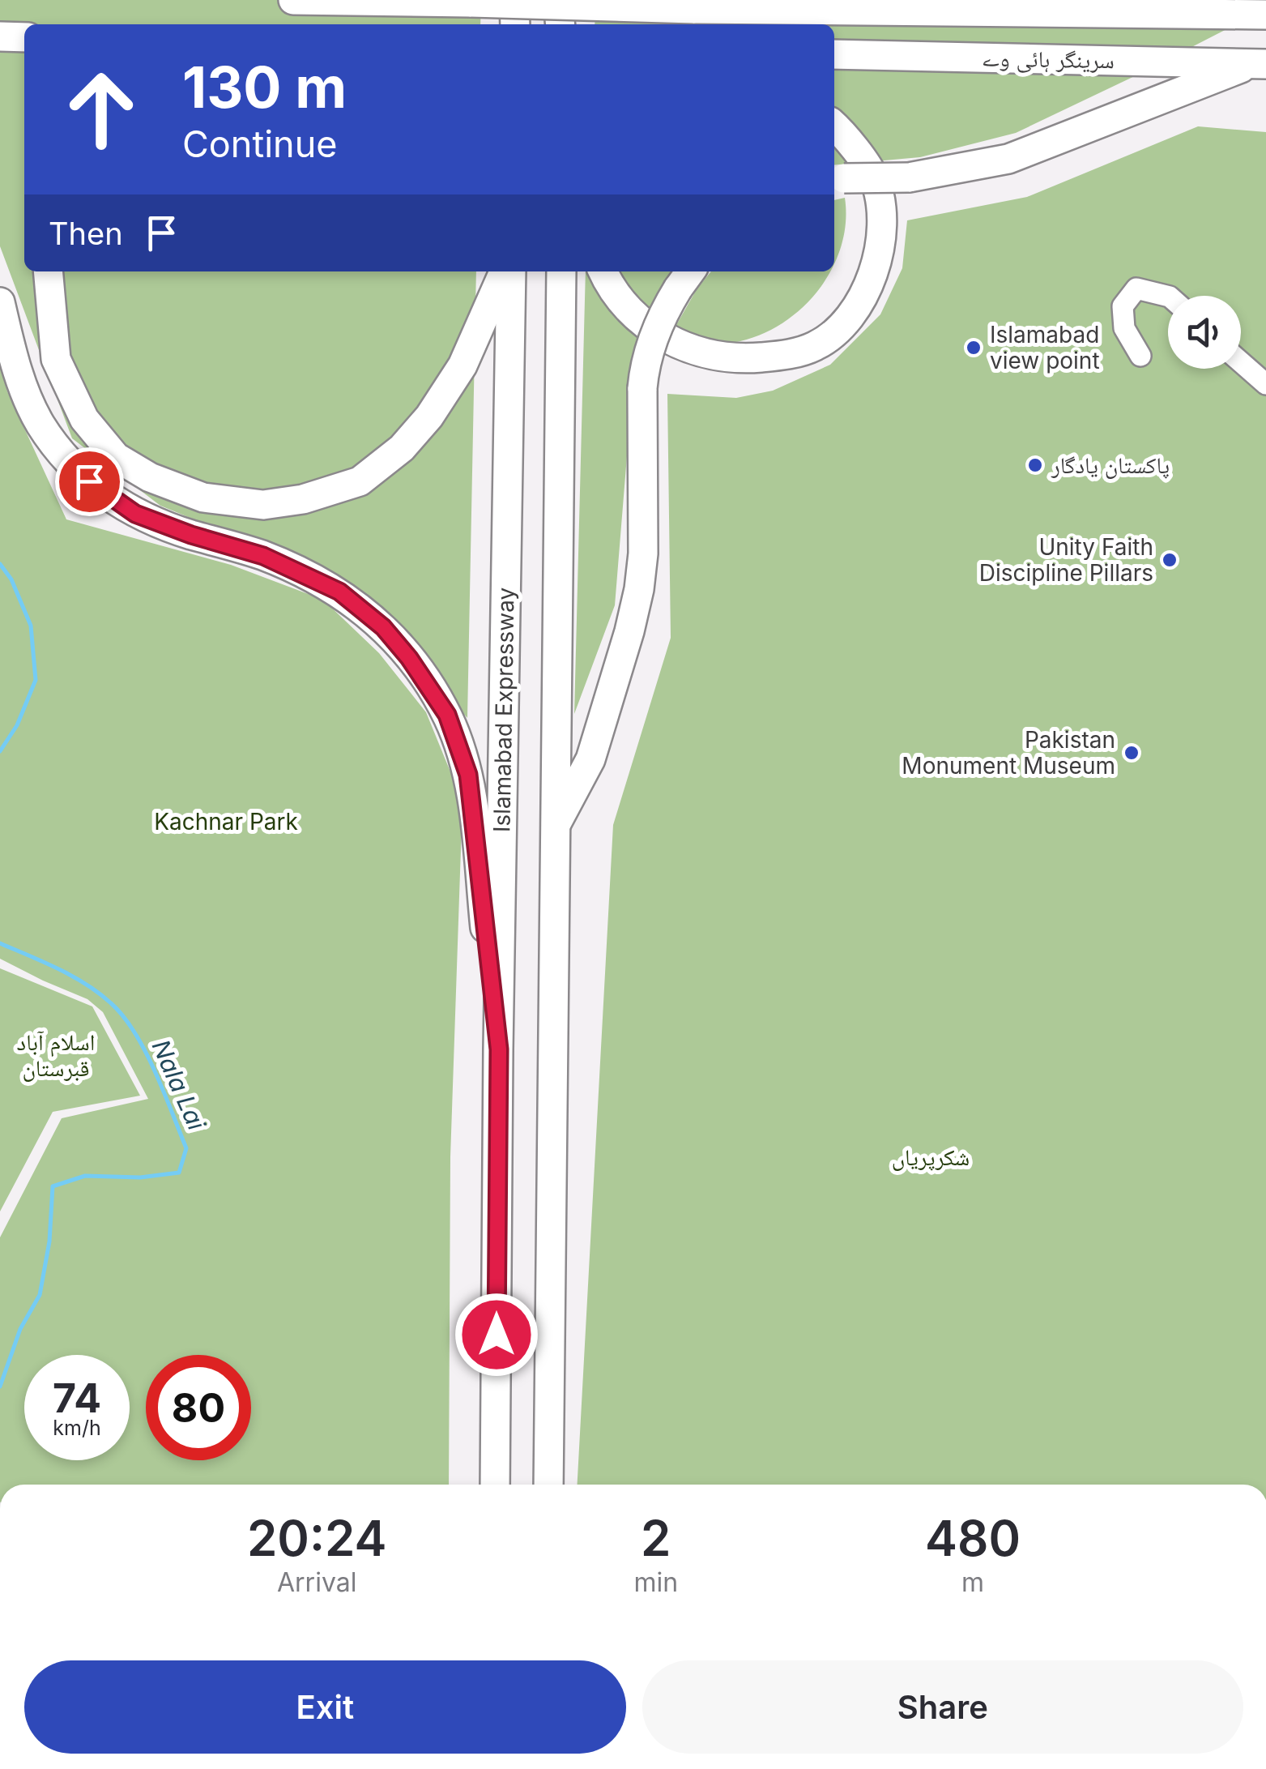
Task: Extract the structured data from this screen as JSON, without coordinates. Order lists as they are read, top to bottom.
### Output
{
  "streets": {
    "highway": ["سرینگر ہائی وے", "Islamabad Expressway"]
  },
  "water": ["Nala Lai"],
  "parks": ["Kachnar Park", "اسلام آباد قبرستان", "شکرپریاں"],
  "places": [
    "Islamabad view point",
    "پاکستان یادگار",
    "Unity Faith Discipline Pillars",
    "Pakistan Monument Museum"
  ],
  "page": {
    "turn": ["130 m", "Continue"],
    "then": "Then",
    "speed": "74 km/h",
    "limit": "80",
    "eta": [
      "20:24",
      "Arrival",
      "2",
      "min",
      "480",
      "m"
    ],
    "buttons": ["Exit", "Share"]
  }
}
